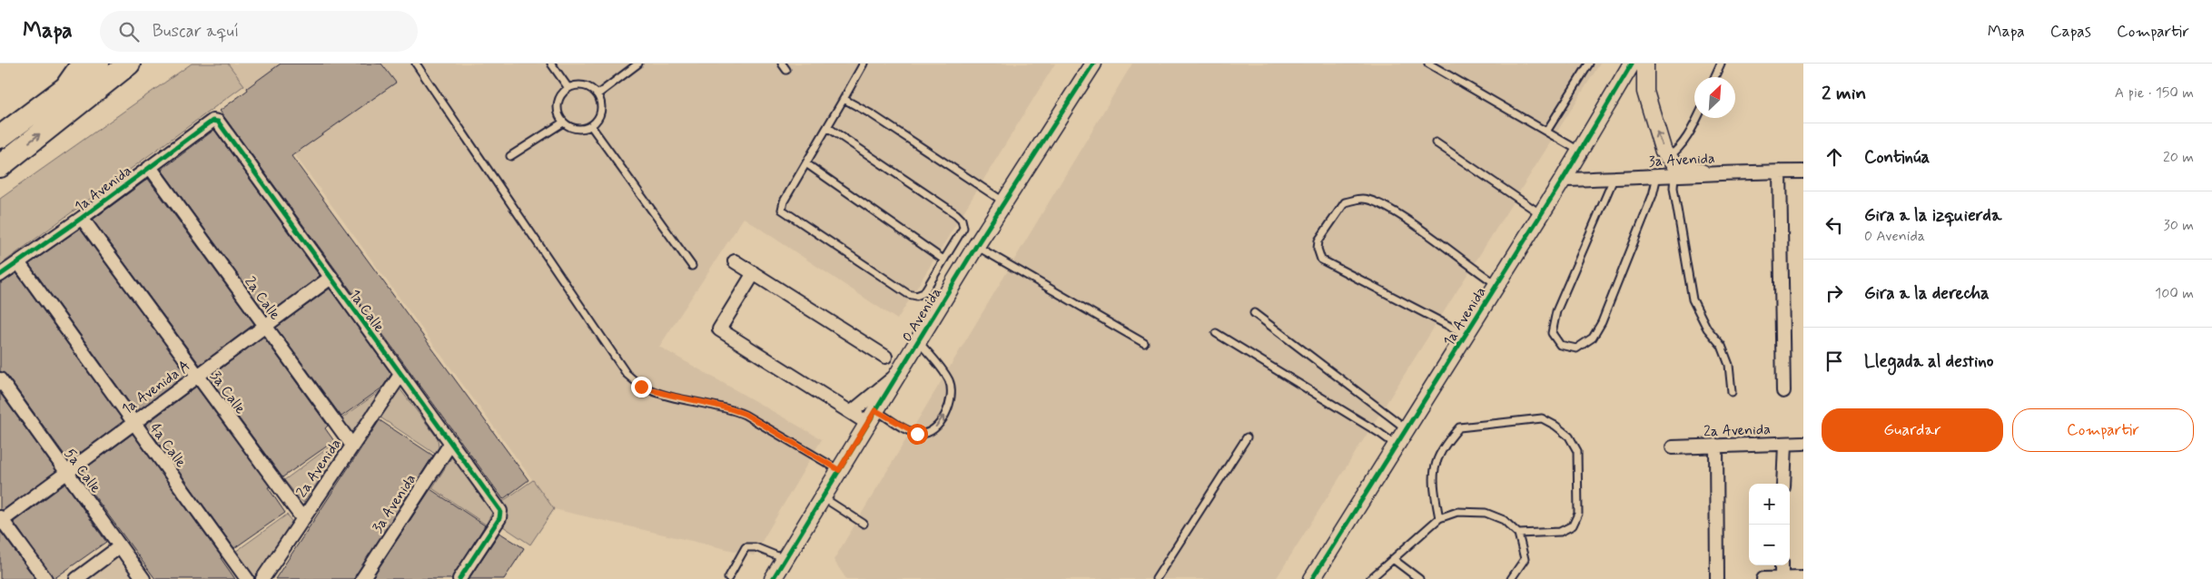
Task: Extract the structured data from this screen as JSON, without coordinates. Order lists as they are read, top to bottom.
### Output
{
  "streets": {
    "street": [
      "3a Avenida",
      "1a Avenida",
      "2a Calle",
      "1a Calle",
      "0 Avenida",
      "1a Avenida A",
      "3a Calle",
      "2a Avenida",
      "4a Calle",
      "5a Calle"
    ]
  },
  "crossings": [
    ["3a Avenida", "1a Avenida"],
    ["3a Avenida", "1a Calle"],
    ["1a Avenida", "2a Calle"],
    ["1a Avenida", "1a Calle"],
    ["1a Avenida", "3a Calle"],
    ["1a Avenida", "4a Calle"],
    ["2a Calle", "1a Avenida A"],
    ["2a Calle", "2a Avenida"],
    ["1a Calle", "1a Avenida A"],
    ["1a Calle", "2a Avenida"],
    ["1a Avenida A", "3a Calle"],
    ["1a Avenida A", "4a Calle"],
    ["1a Avenida A", "5a Calle"],
    ["3a Calle", "2a Avenida"]
  ],
  "north": "top right",
  "page": {
    "header": "Mapa",
    "search": "Buscar aquí",
    "nav": ["Mapa", "Capas", "Compartir"],
    "heading": ["2 min", "A pie · 150 m"],
    "list": [
      ["Continúa", "20 m"],
      ["Gira a la izquierda", "0 Avenida", "30 m"],
      ["Gira a la derecha", "100 m"],
      "Llegada al destino"
    ],
    "buttons": ["Guardar", "Compartir"],
    "map_buttons": ["+", "−"]
  }
}
